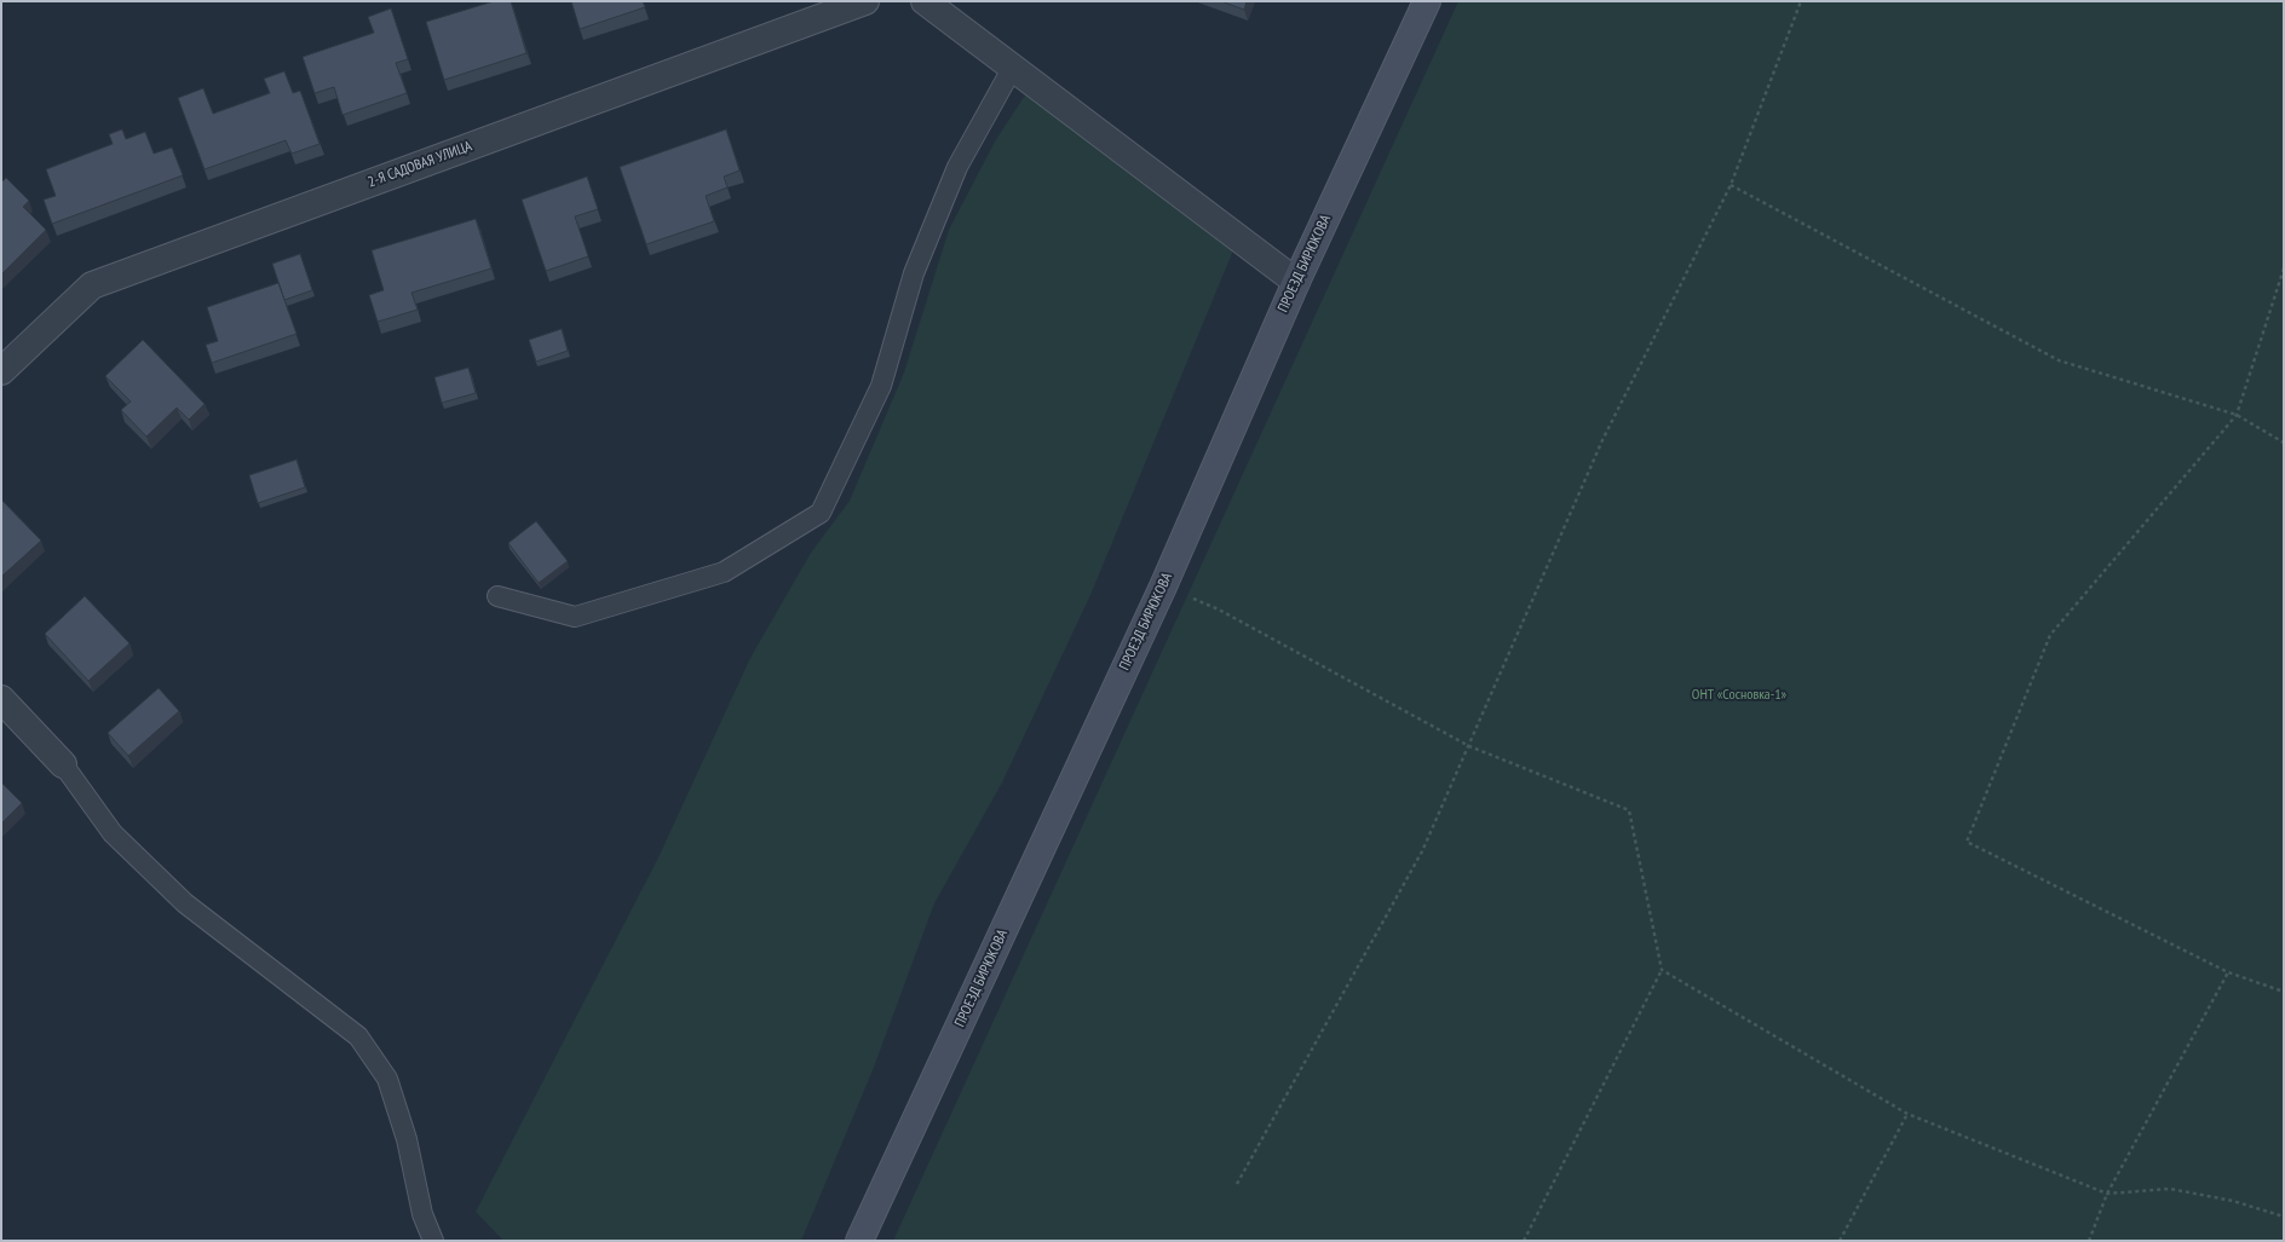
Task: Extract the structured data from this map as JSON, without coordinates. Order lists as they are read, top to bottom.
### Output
{
  "streets": {
    "street": ["2-Я САДОВАЯ УЛИЦА", "ПРОЕЗД БИРЮКОВА"]
  },
  "parks": ["ОНТ «Сосновка-1»"]
}
